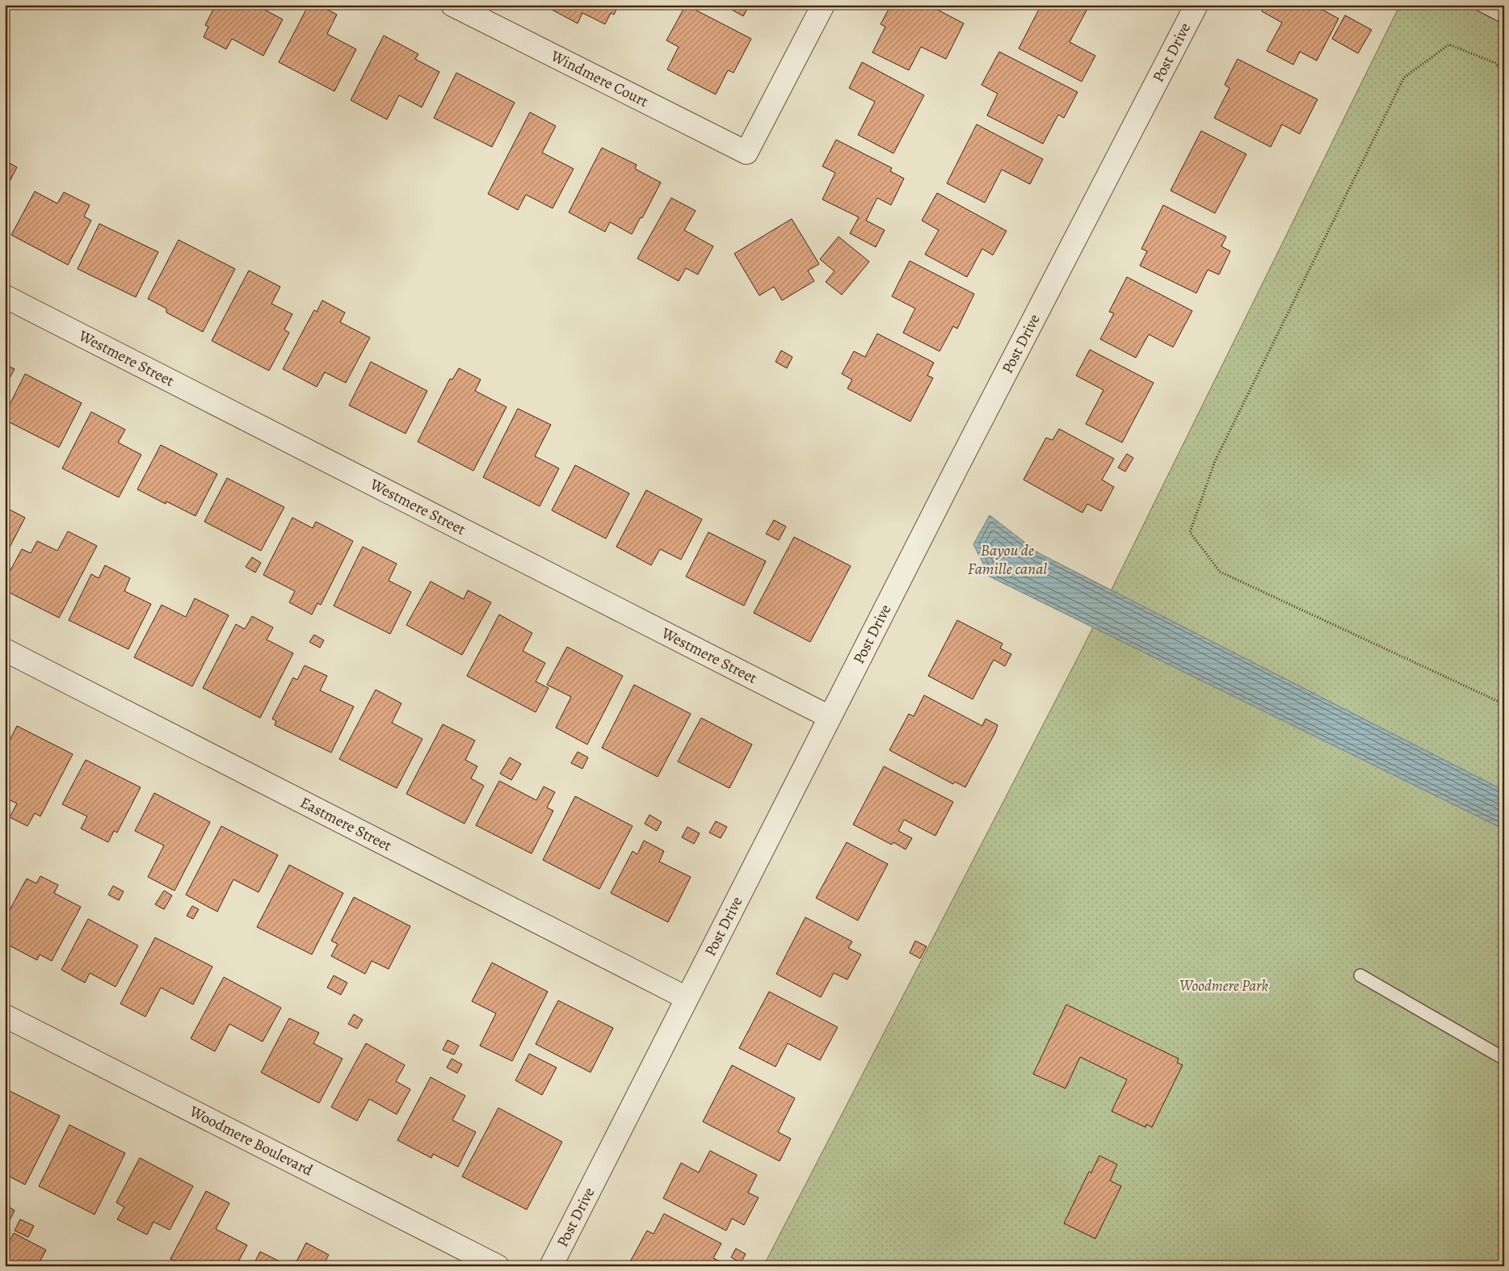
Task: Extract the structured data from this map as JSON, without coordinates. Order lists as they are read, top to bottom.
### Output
{
  "streets": {
    "street": [
      "Post Drive",
      "Windmere Court",
      "Westmere Street",
      "Eastmere Street",
      "Woodmere Boulevard"
    ]
  },
  "crossings": [
    ["Post Drive", "Westmere Street"],
    ["Post Drive", "Eastmere Street"]
  ],
  "water": ["Bayou de Famille canal"],
  "parks": ["Woodmere Park"]
}
